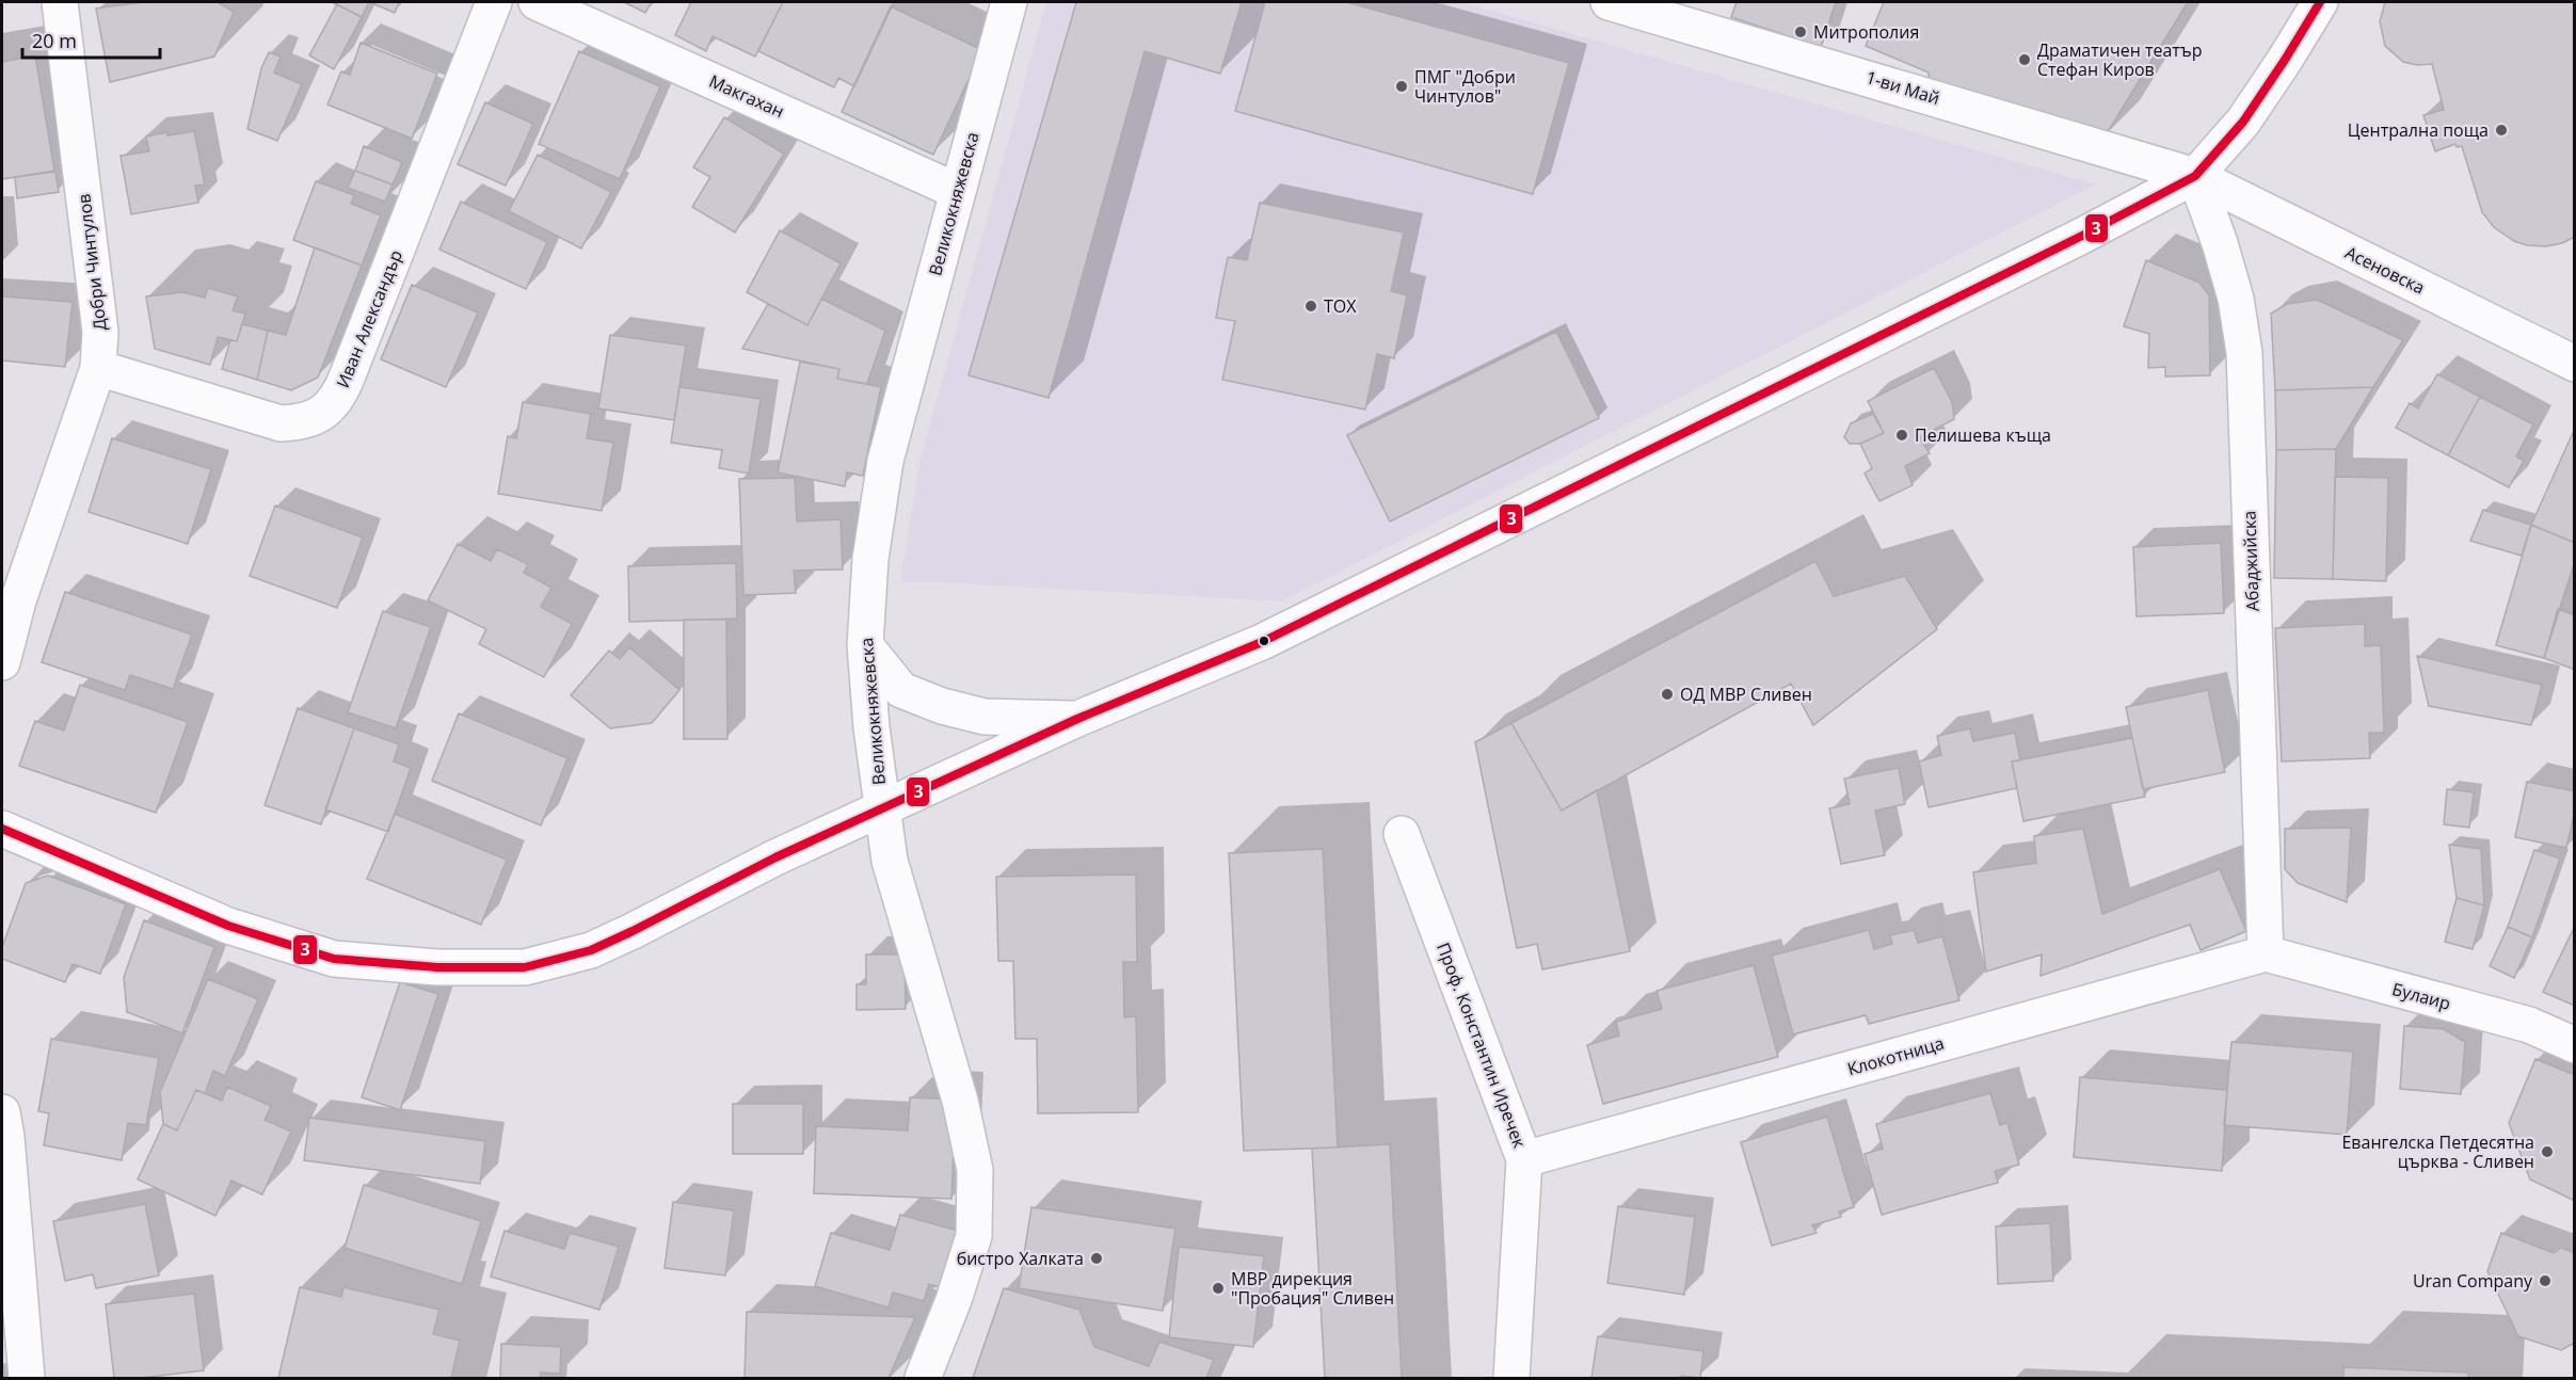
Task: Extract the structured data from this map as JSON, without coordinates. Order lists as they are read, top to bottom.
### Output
{
  "streets": {
    "street": [
      "1-ви Май",
      "Макгахан",
      "Великокняжевска",
      "Добри Чинтулов",
      "Асеновска",
      "Иван Александър",
      "Абаджийска",
      "Булаир",
      "Проф. Константин Иречек",
      "Клокотница"
    ]
  },
  "crossings": [
    ["1-ви Май", "Асеновска"],
    ["1-ви Май", "Абаджийска"],
    ["Макгахан", "Великокняжевска"],
    ["Добри Чинтулов", "Иван Александър"],
    ["Асеновска", "Абаджийска"],
    ["Абаджийска", "Булаир"],
    ["Абаджийска", "Клокотница"],
    ["Булаир", "Клокотница"],
    ["Проф. Константин Иречек", "Клокотница"]
  ],
  "places": [
    "Митрополия",
    "Драматичен театър Стефан Киров",
    "ПМГ \"Добри Чинтулов\"",
    "Централна поща",
    "ТОХ",
    "Пелишева къща",
    "ОД МВР Сливен",
    "Евангелска Петдесятна църква - Сливен",
    "бистро Халката",
    "Uran Company",
    "МВР дирекция \"Пробация\" Сливен"
  ],
  "lines": ["transit line 3"],
  "scale_bar": "20 m"
}
